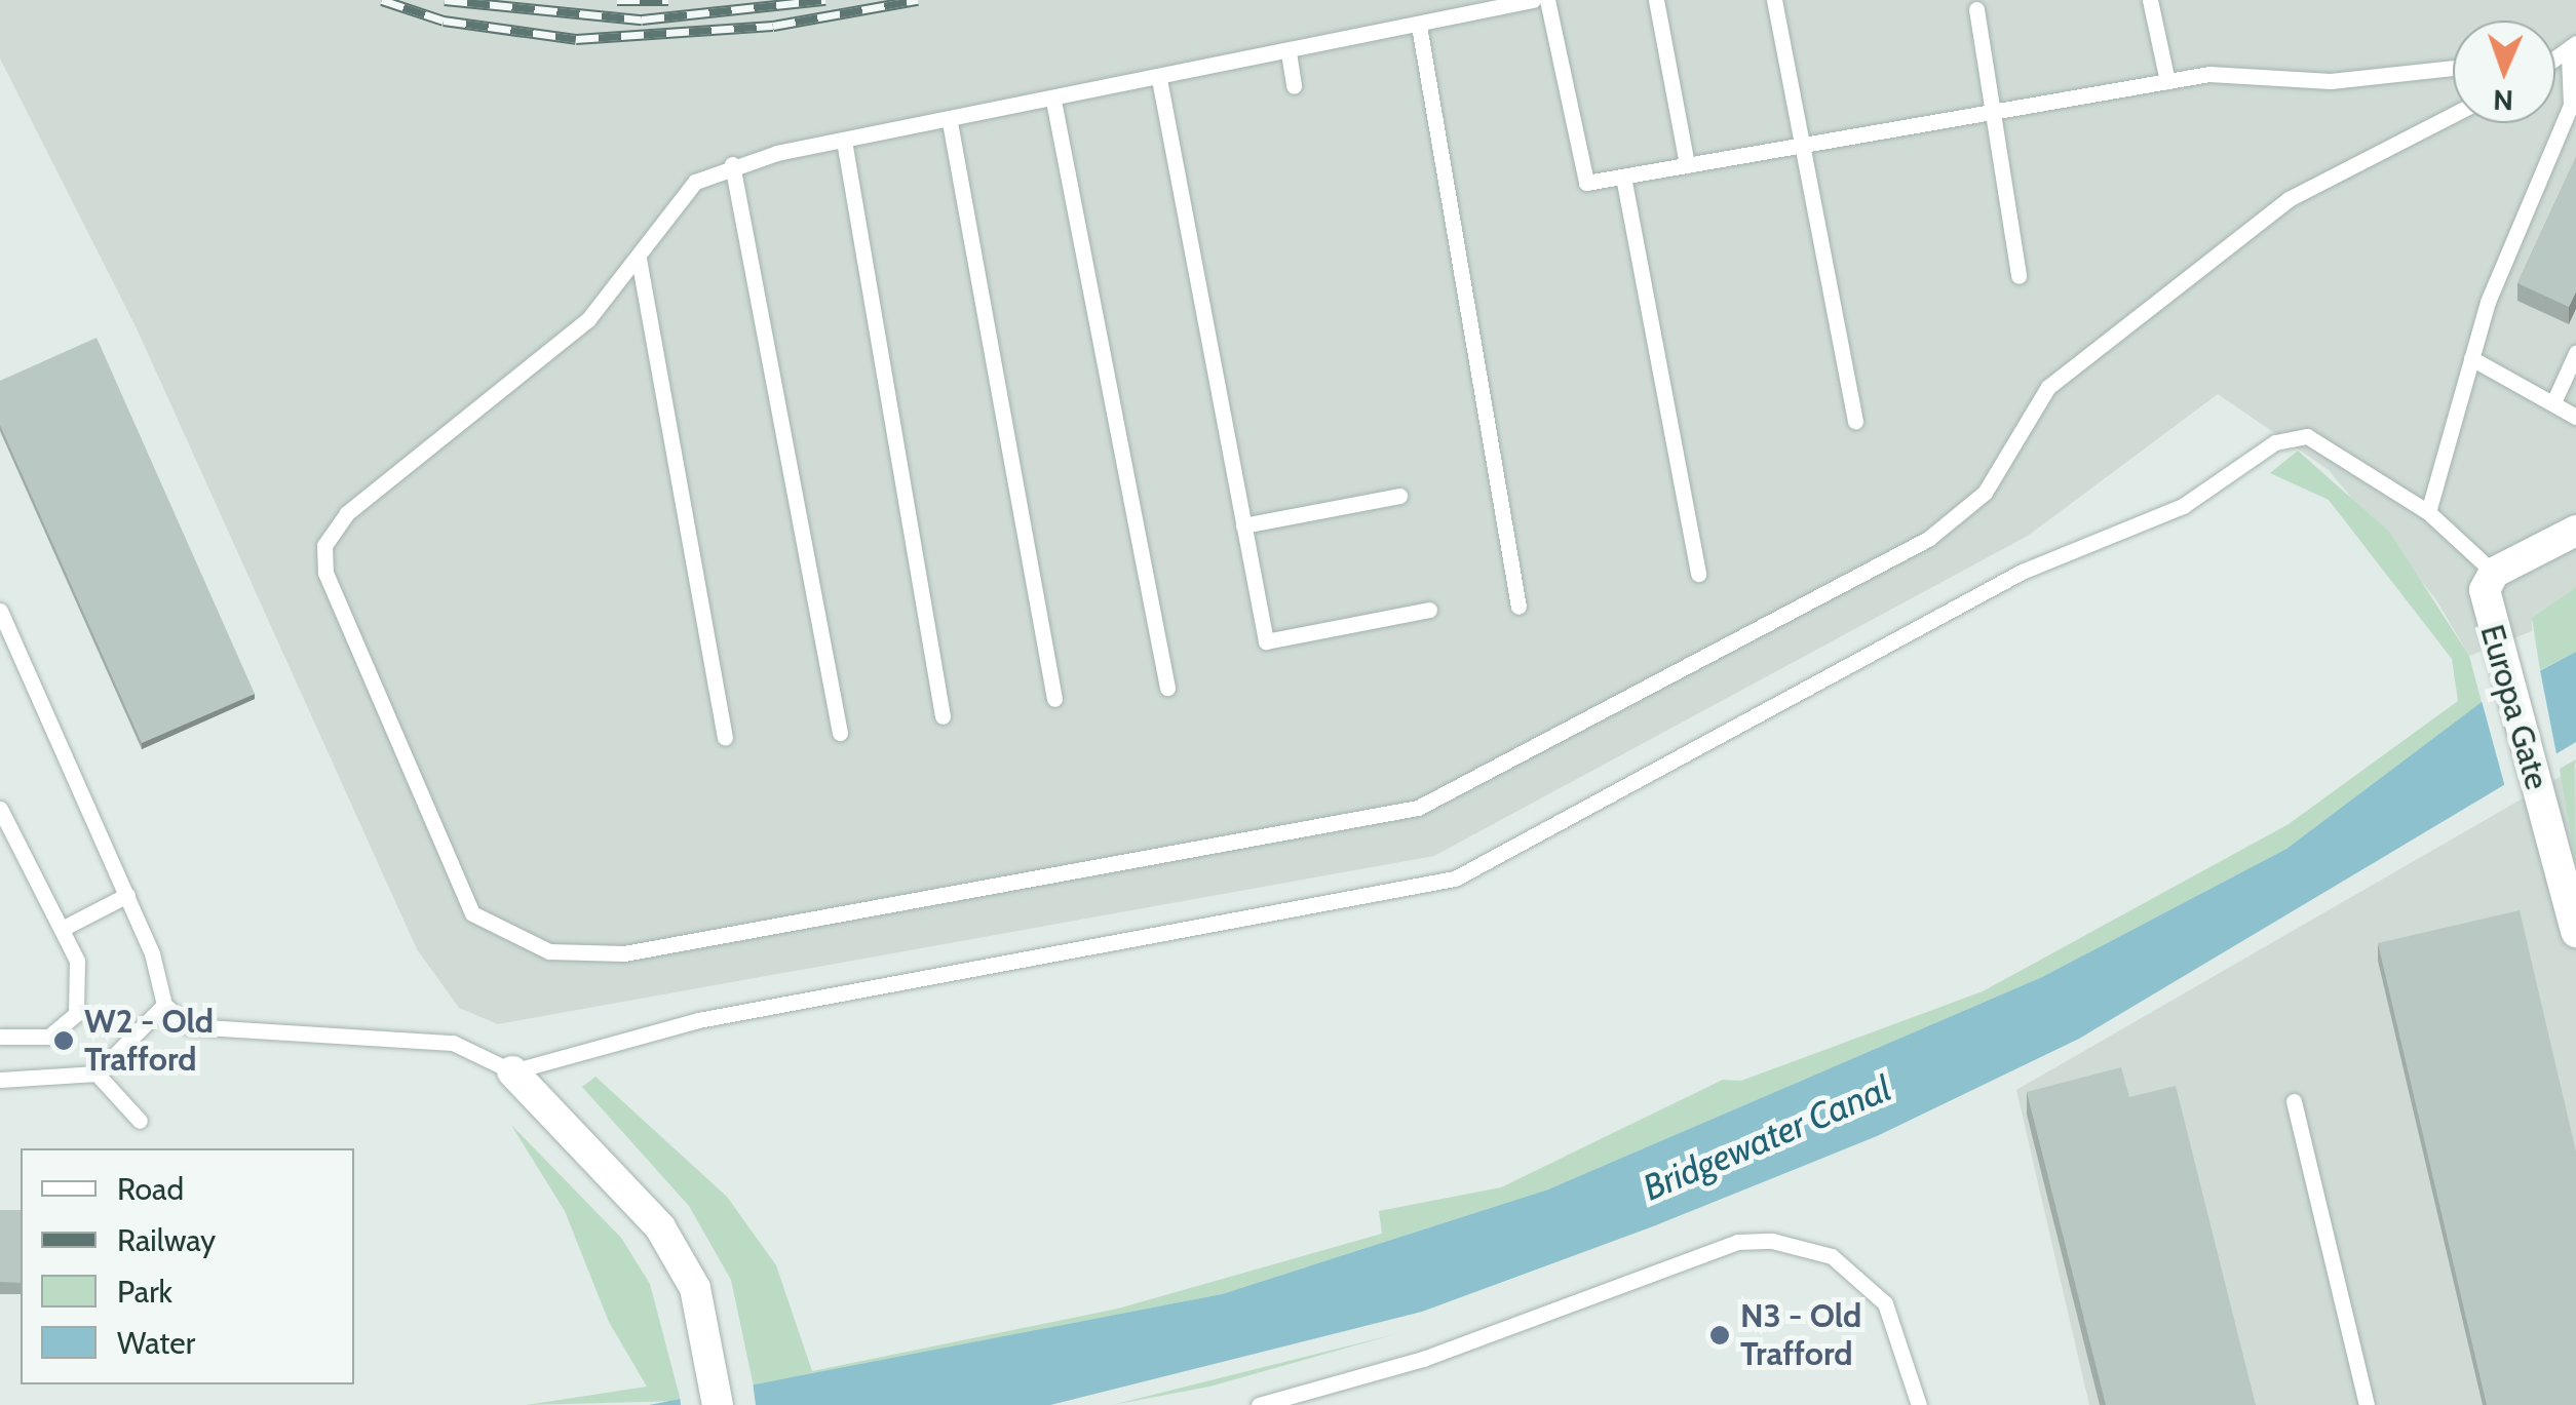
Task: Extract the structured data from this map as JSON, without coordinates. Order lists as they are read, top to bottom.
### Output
{
  "streets": {
    "street": ["Europa Gate"]
  },
  "water": ["Bridgewater Canal"],
  "places": ["W2 - Old Trafford", "N3 - Old Trafford"],
  "legend": [
    "Road",
    "Railway",
    "Park",
    "Water"
  ],
  "north": "bottom"
}
